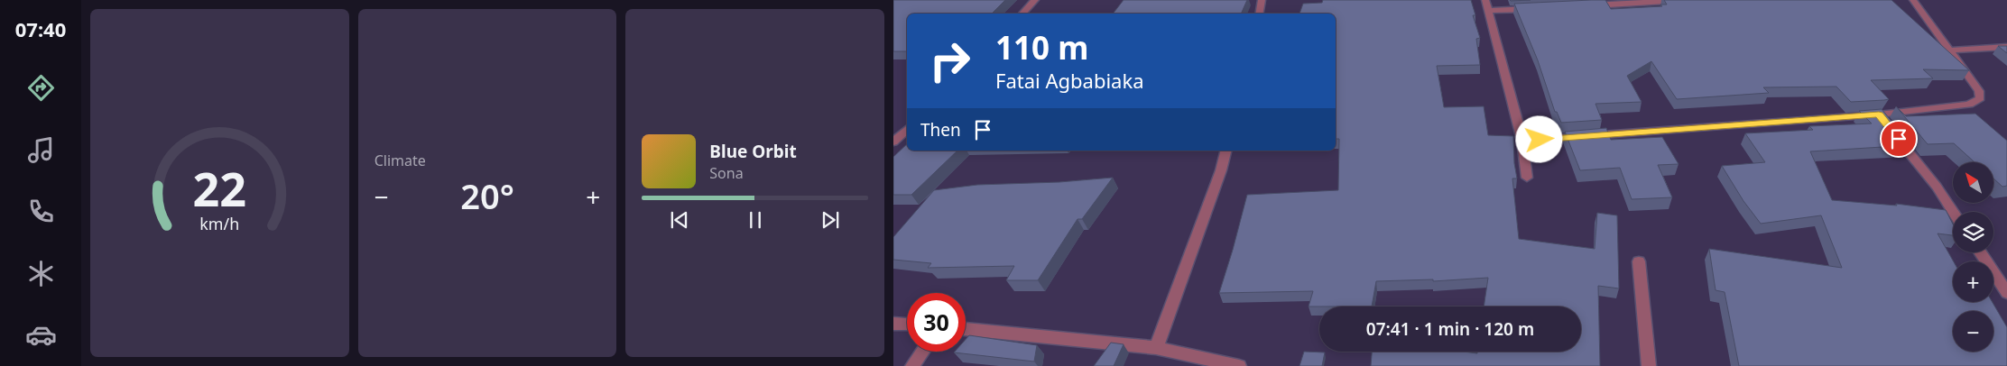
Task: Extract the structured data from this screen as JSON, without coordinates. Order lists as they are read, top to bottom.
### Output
{
  "north": "top left",
  "page": {
    "tabs": "07:40",
    "tile": "Climate",
    "turn": ["110 m", "Fatai Agbabiaka"],
    "then": "Then",
    "song": ["Blue Orbit", "Sona"],
    "map_buttons": ["+", "−"],
    "heat": ["−", "20°", "+"],
    "limit": "30",
    "trip": "07:41 · 1 min · 120 m",
    "gauge": ["22", "km/h"]
  }
}
